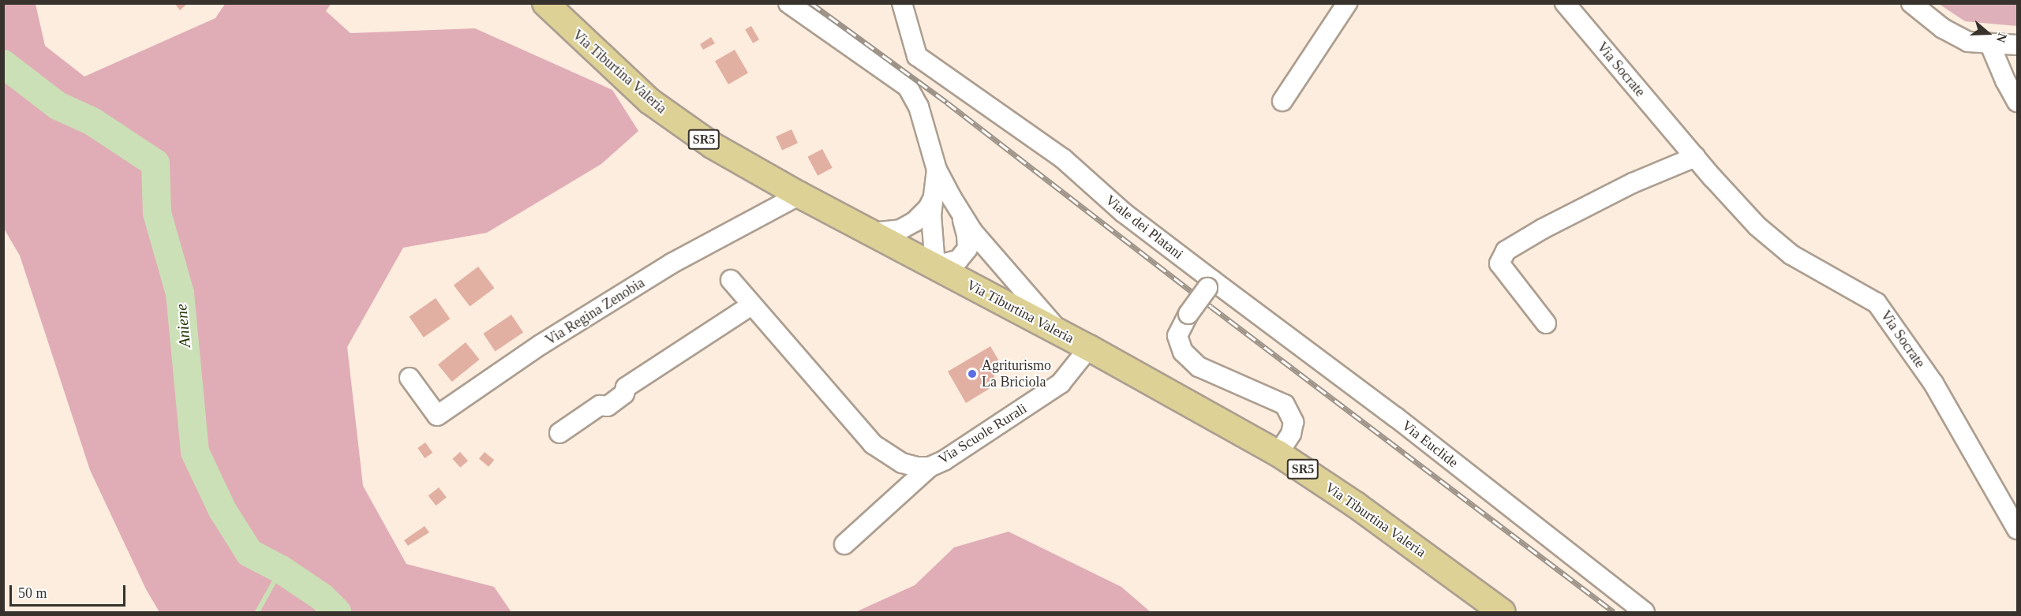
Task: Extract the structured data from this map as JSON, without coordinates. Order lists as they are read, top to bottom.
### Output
{
  "streets": {
    "main road": ["Via Tiburtina Valeria", "SR5"],
    "street": [
      "Via Socrate",
      "Viale dei Platani",
      "Via Regina Zenobia",
      "Via Scuole Rurali",
      "Via Euclide"
    ]
  },
  "crossings": [
    ["Via Tiburtina Valeria", "Via Regina Zenobia"],
    ["Via Tiburtina Valeria", "Via Scuole Rurali"],
    ["Viale dei Platani", "Via Euclide"]
  ],
  "water": ["Aniene"],
  "places": ["Agriturismo La Briciola"],
  "scale_bar": "50 m",
  "north": "right"
}
